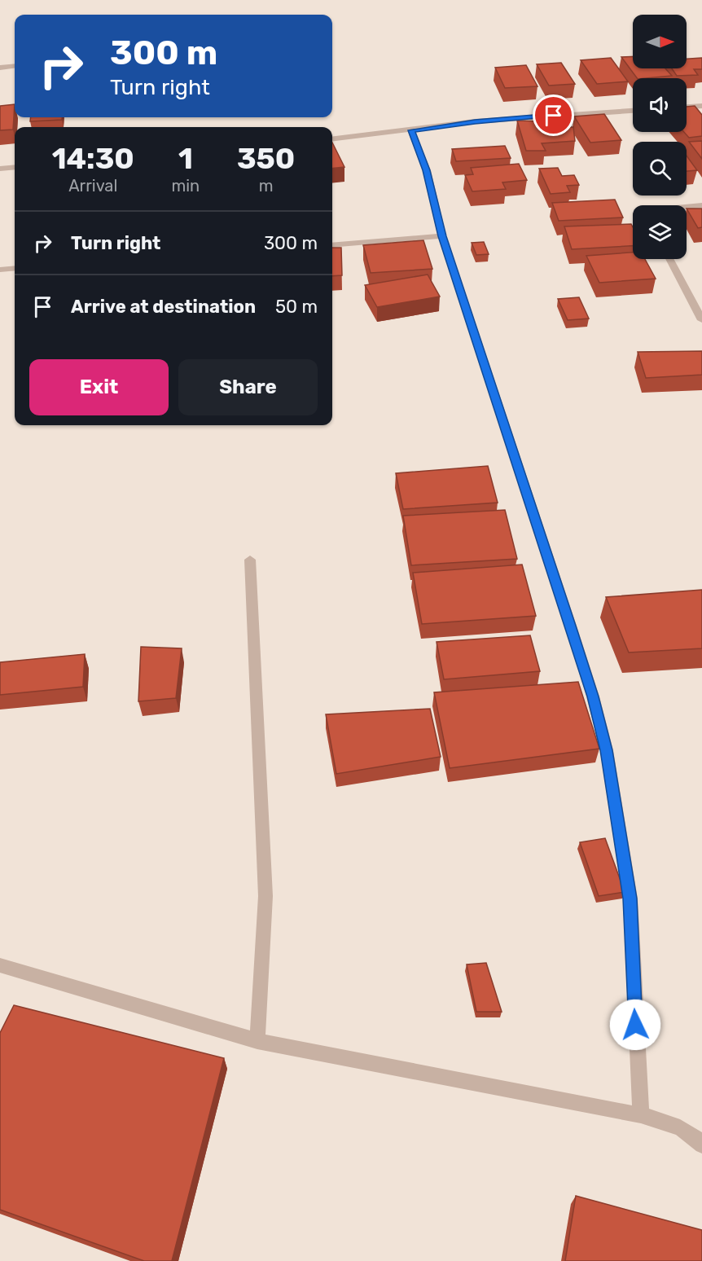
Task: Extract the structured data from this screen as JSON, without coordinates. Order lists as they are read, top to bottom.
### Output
{
  "north": "right",
  "page": {
    "turn": ["300 m", "Turn right"],
    "eta": [
      "14:30",
      "Arrival",
      "1",
      "min",
      "350",
      "m"
    ],
    "list": [
      {
        "name": "Turn right",
        "value": "300 m"
      },
      {
        "name": "Arrive at destination",
        "value": "50 m"
      }
    ],
    "buttons": ["Exit", "Share"]
  }
}
